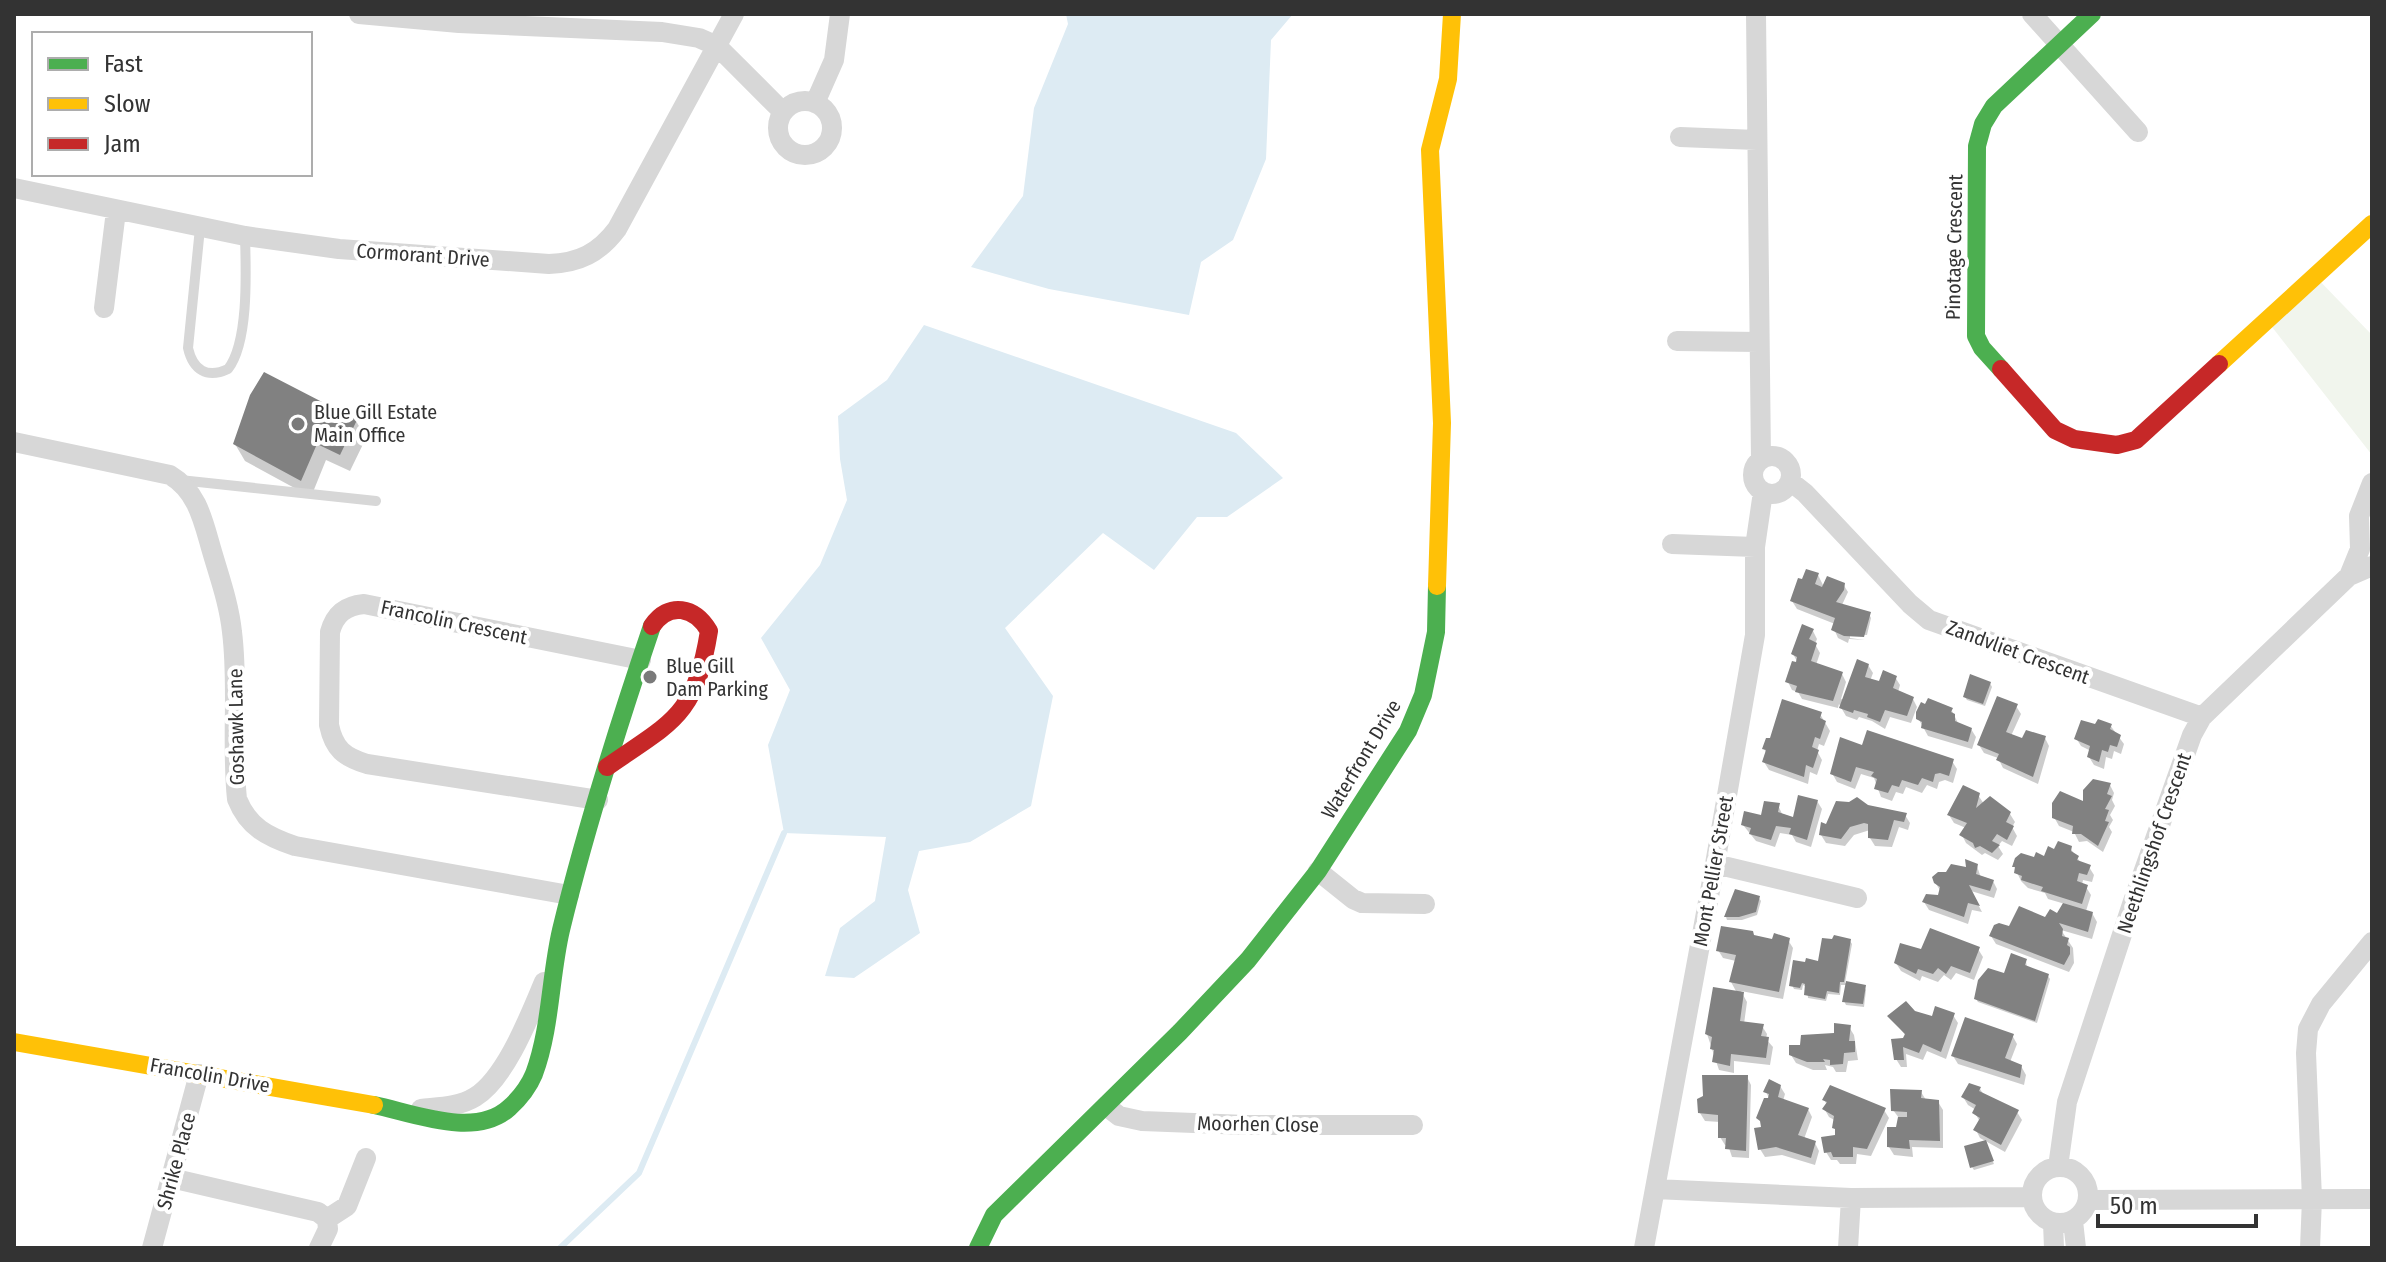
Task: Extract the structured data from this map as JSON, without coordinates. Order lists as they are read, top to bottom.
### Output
{
  "streets": {
    "street": [
      "Pinotage Crescent",
      "Cormorant Drive",
      "Francolin Crescent",
      "Zandvliet Crescent",
      "Goshawk Lane",
      "Waterfront Drive",
      "Neethlingshof Crescent",
      "Mont Pellier Street",
      "Francolin Drive",
      "Moorhen Close",
      "Shrike Place"
    ]
  },
  "crossings": [
    ["Francolin Crescent", "Francolin Drive"],
    ["Zandvliet Crescent", "Neethlingshof Crescent"],
    ["Zandvliet Crescent", "Mont Pellier Street"],
    ["Goshawk Lane", "Francolin Drive"],
    ["Waterfront Drive", "Moorhen Close"],
    ["Francolin Drive", "Shrike Place"]
  ],
  "places": ["Blue Gill Estate Main Office", "Blue Gill Dam Parking"],
  "legend": ["Fast", "Slow", "Jam"],
  "scale_bar": "50 m"
}
